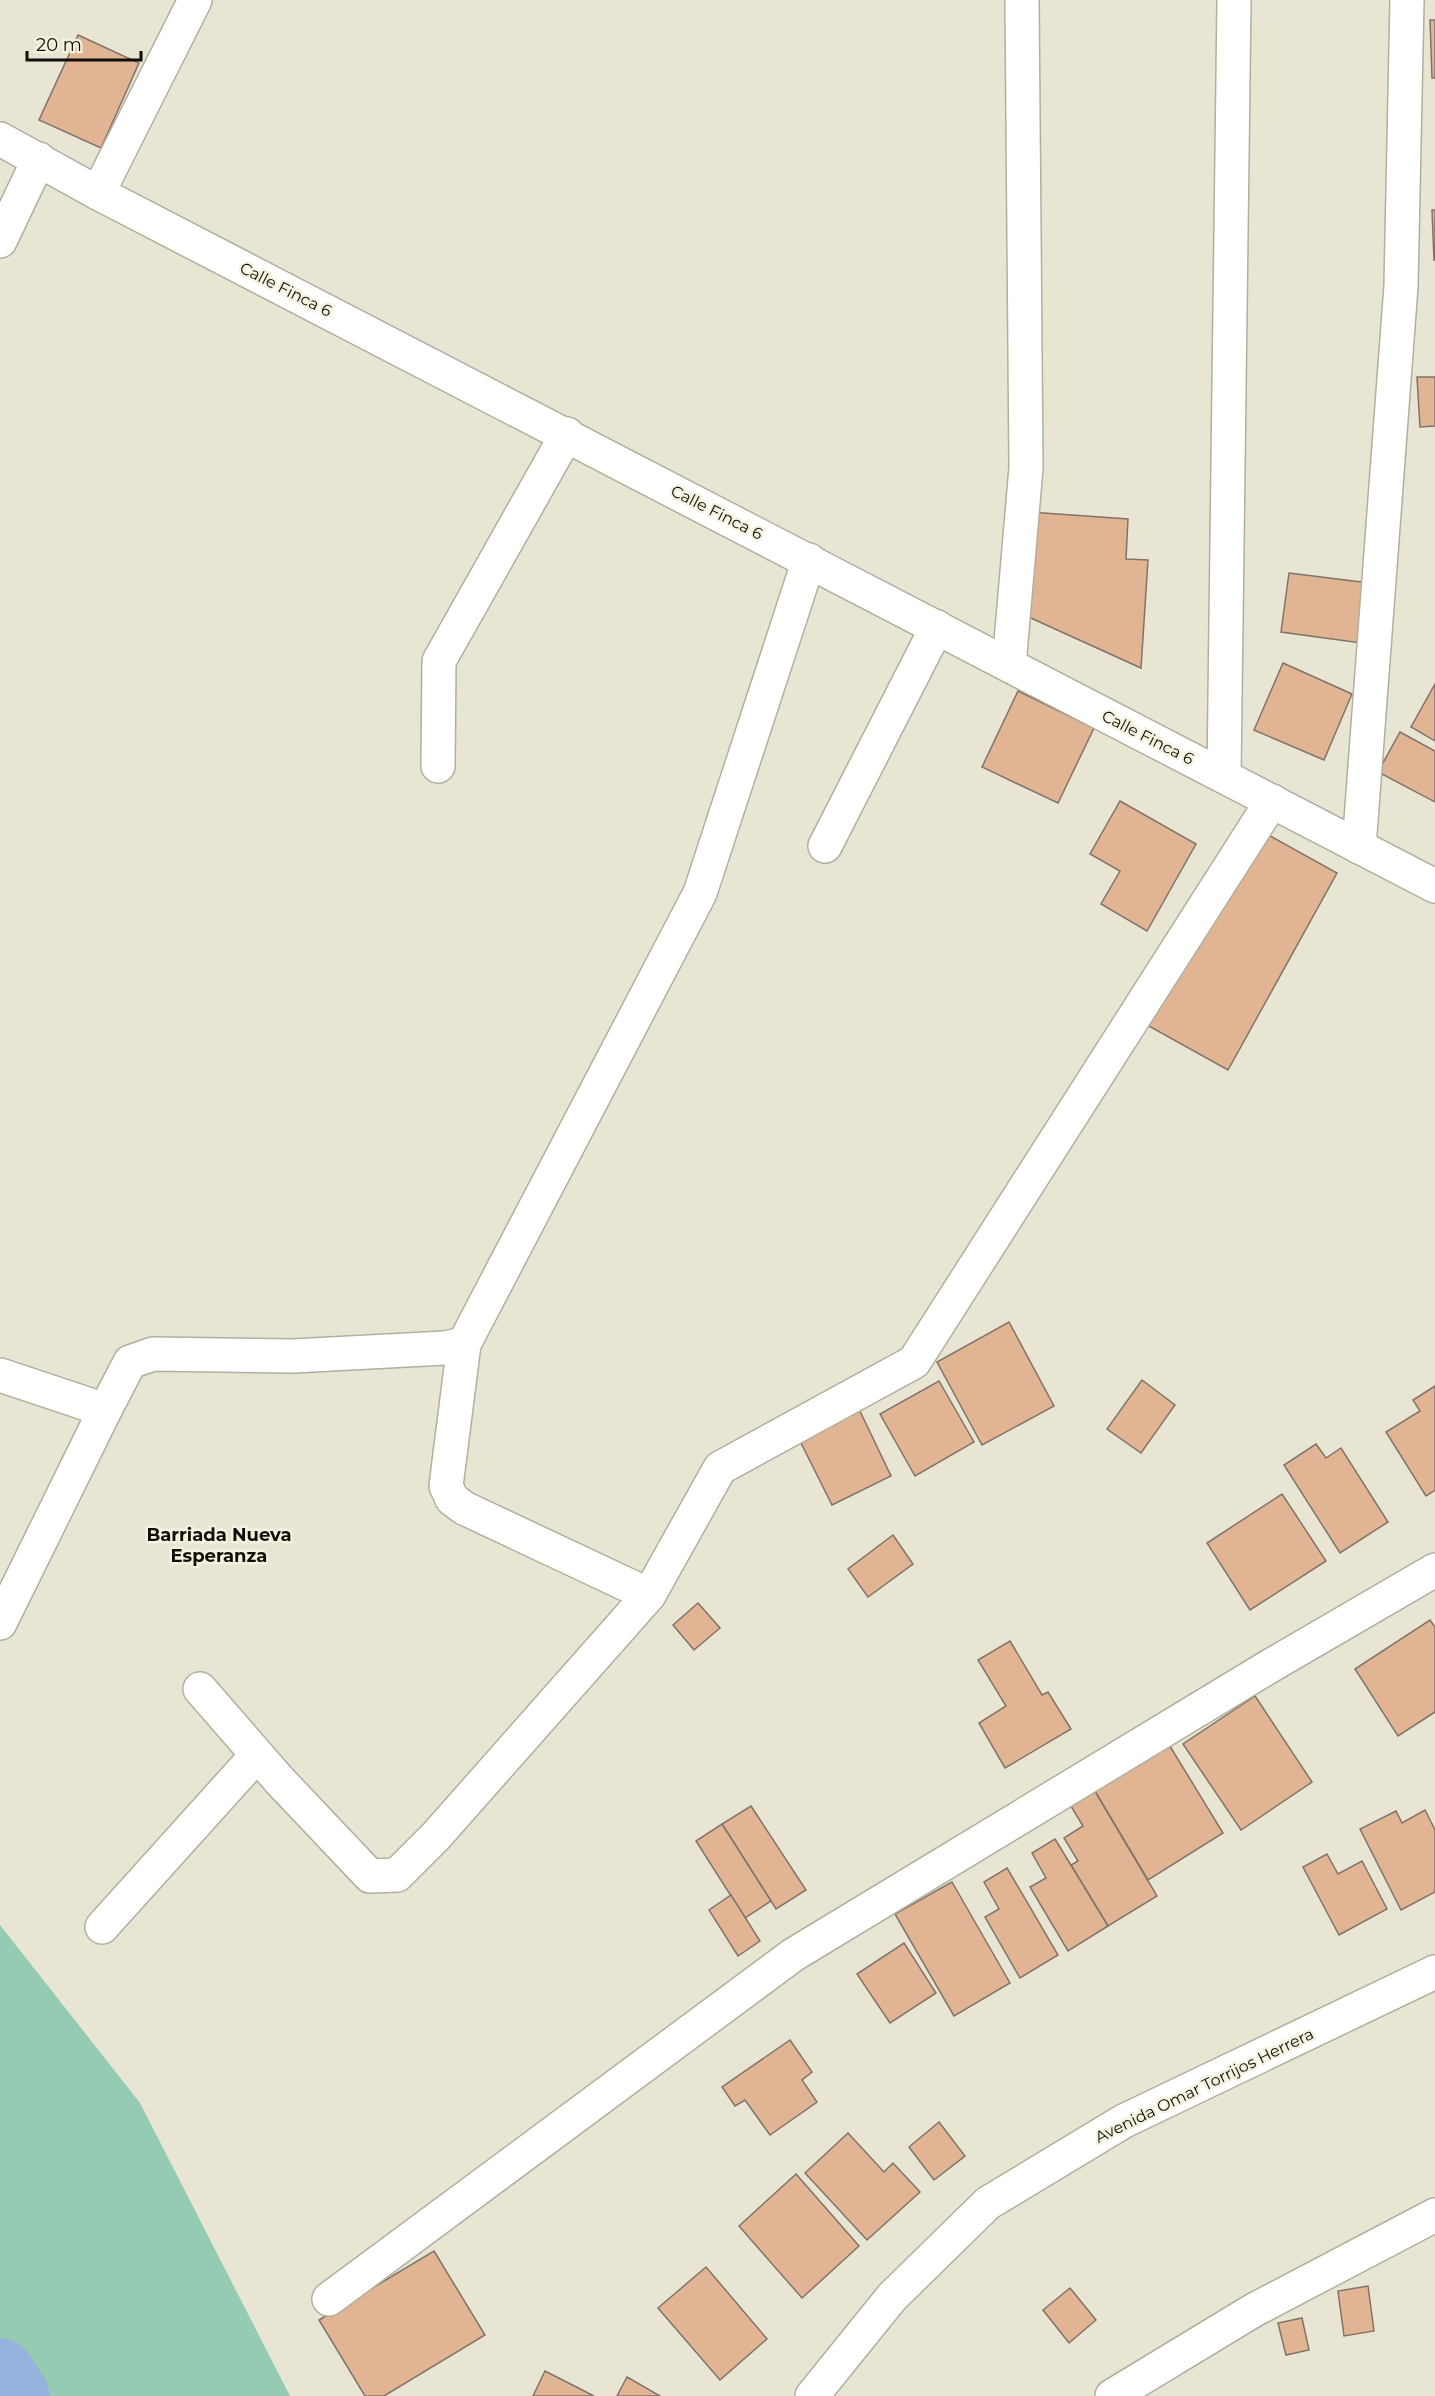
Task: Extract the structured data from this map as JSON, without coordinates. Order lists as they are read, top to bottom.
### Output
{
  "streets": {
    "street": ["Calle Finca 6", "Avenida Omar Torrijos Herrera"]
  },
  "districts": ["Barriada Nueva Esperanza"],
  "scale_bar": "20 m"
}
